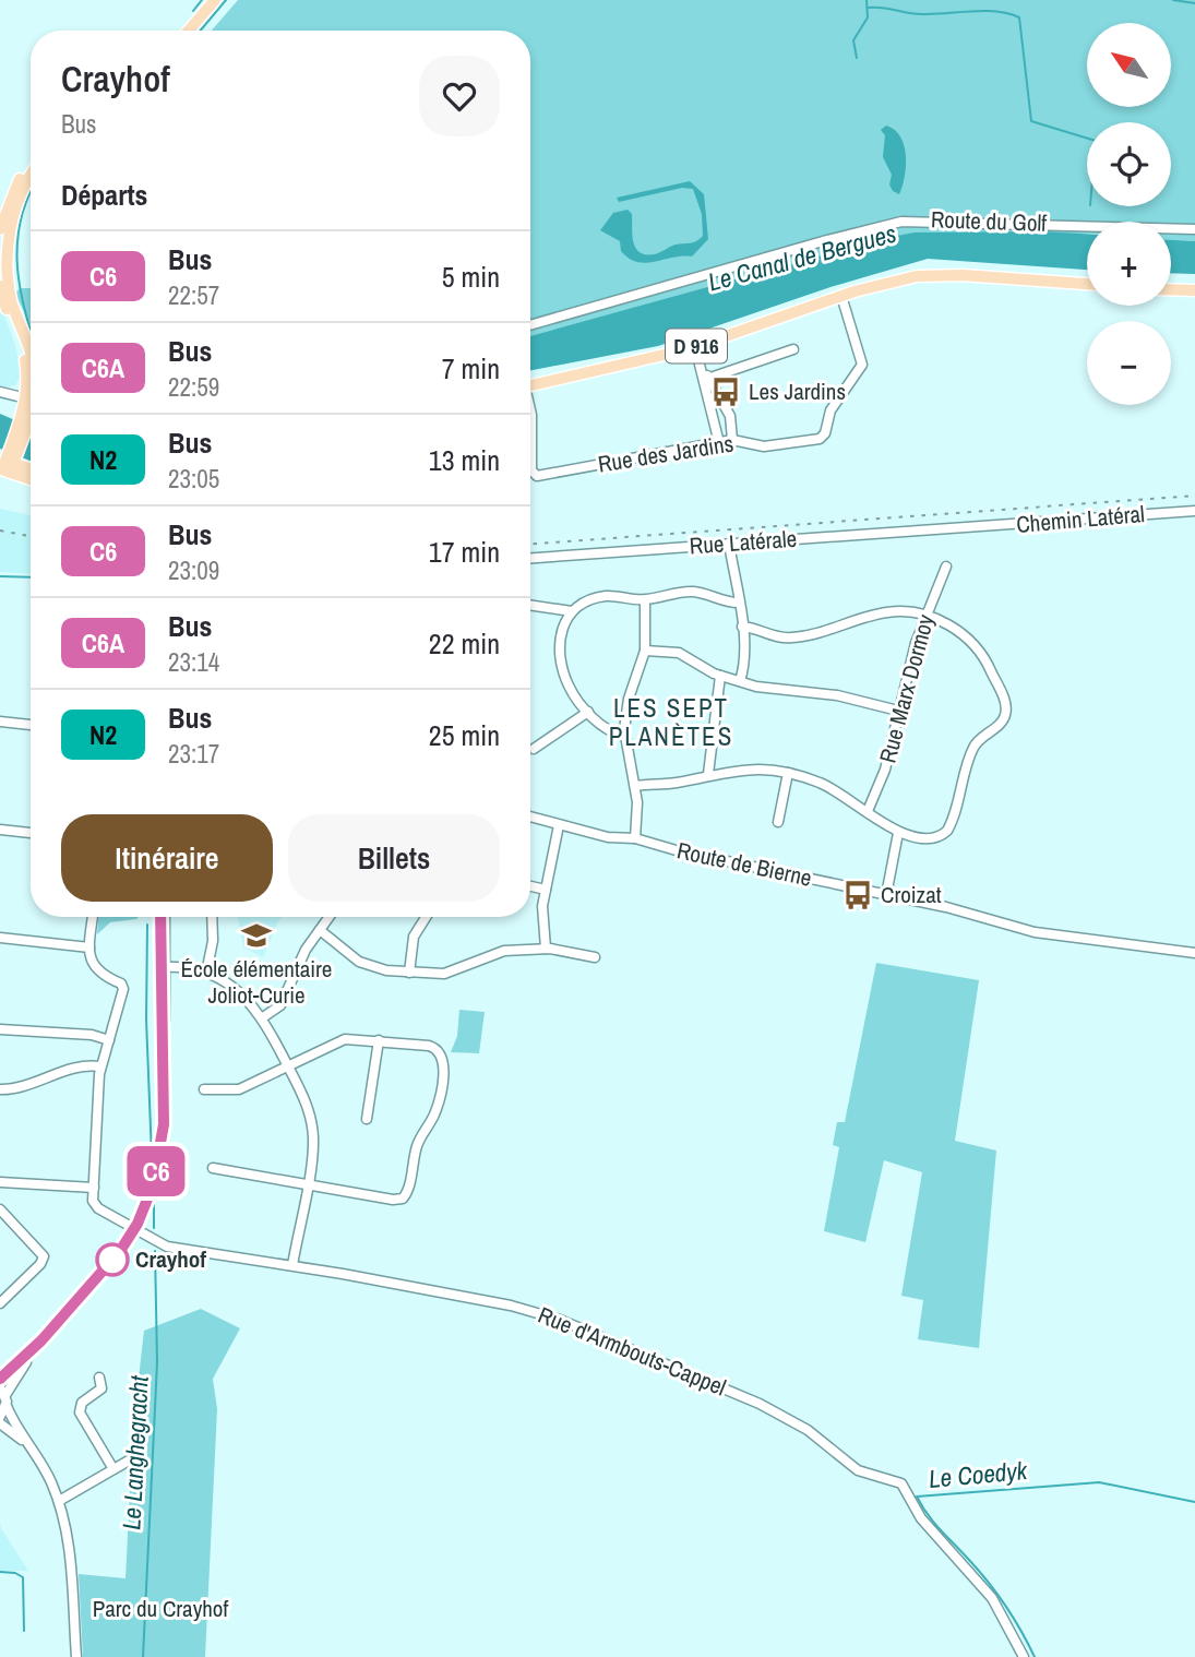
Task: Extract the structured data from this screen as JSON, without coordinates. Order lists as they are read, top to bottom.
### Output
{
  "streets": {
    "main road": ["D 916"],
    "street": [
      "Route du Golf",
      "Rue des Jardins",
      "Chemin Latéral",
      "Rue Latérale",
      "Rue Marx Dormoy",
      "Route de Bierne",
      "Rue d'Armbouts-Cappel"
    ]
  },
  "crossings": [
    ["D 916", "Rue des Jardins"],
    ["Chemin Latéral", "Rue Latérale"]
  ],
  "districts": ["LES SEPT PLANÈTES"],
  "water": ["Le Canal de Bergues", "Le Langhegracht", "Le Coedyk"],
  "parks": ["Parc du Crayhof"],
  "places": {
    "bus stop": ["Les Jardins", "Croizat"],
    "school or university": ["École élémentaire Joliot-Curie"],
    "other": ["Crayhof"]
  },
  "lines": ["bus line C6"],
  "north": "top left",
  "page": {
    "on_map": "C6",
    "map_buttons": ["+", "−"],
    "heading": [
      ["Crayhof", "Bus"],
      "Départs"
    ],
    "list": [
      {
        "mark": "C6",
        "name": "Bus",
        "note": "22:57",
        "value": "5 min"
      },
      {
        "mark": "C6A",
        "name": "Bus",
        "note": "22:59",
        "value": "7 min"
      },
      {
        "mark": "N2",
        "name": "Bus",
        "note": "23:05",
        "value": "13 min"
      },
      {
        "mark": "C6",
        "name": "Bus",
        "note": "23:09",
        "value": "17 min"
      },
      {
        "mark": "C6A",
        "name": "Bus",
        "note": "23:14",
        "value": "22 min"
      },
      {
        "mark": "N2",
        "name": "Bus",
        "note": "23:17",
        "value": "25 min"
      }
    ],
    "buttons": ["Itinéraire", "Billets"]
  }
}
